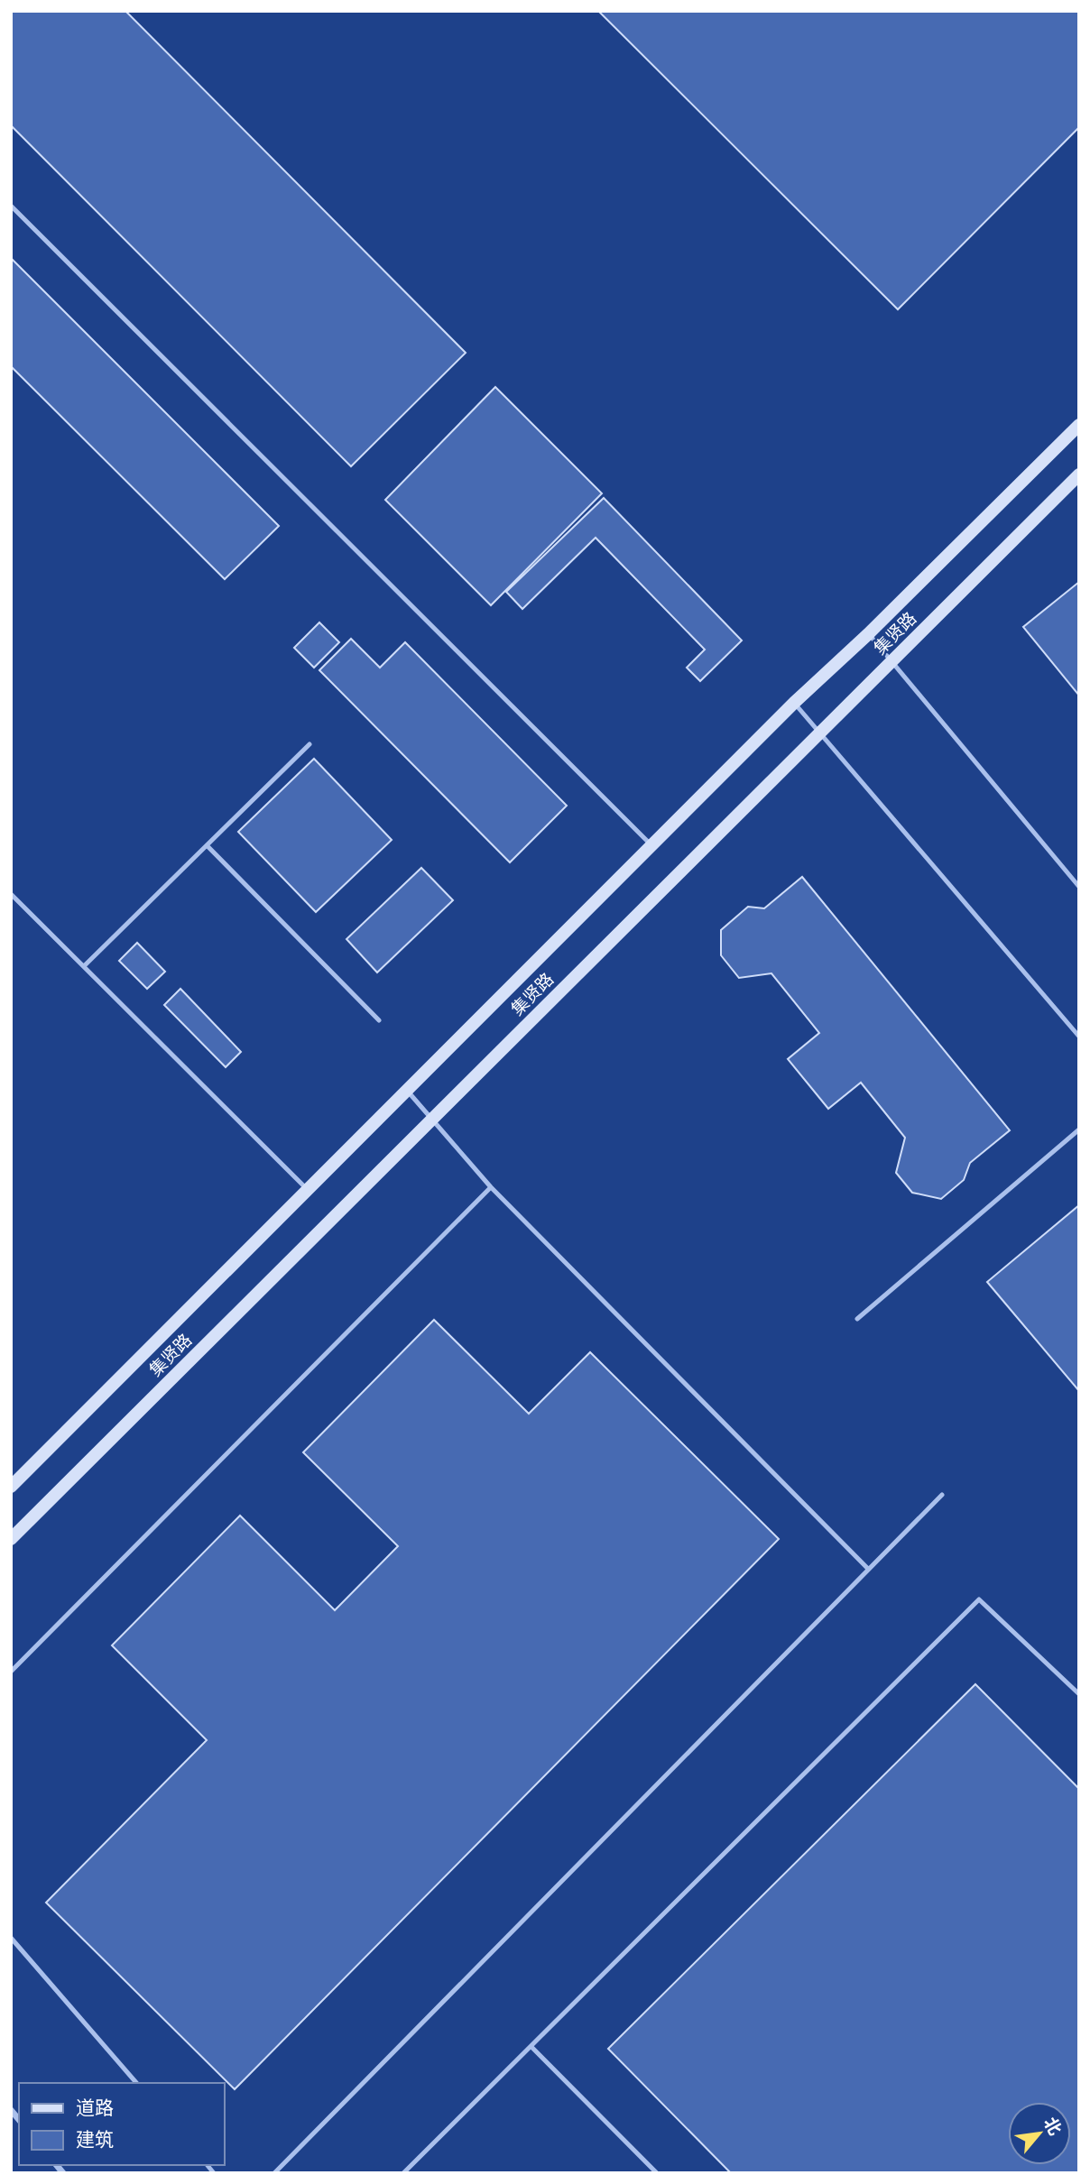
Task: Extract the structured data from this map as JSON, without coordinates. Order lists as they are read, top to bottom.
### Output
{
  "streets": {
    "street": ["集贤路"]
  },
  "legend": ["道路", "建筑"],
  "north": "top right"
}
